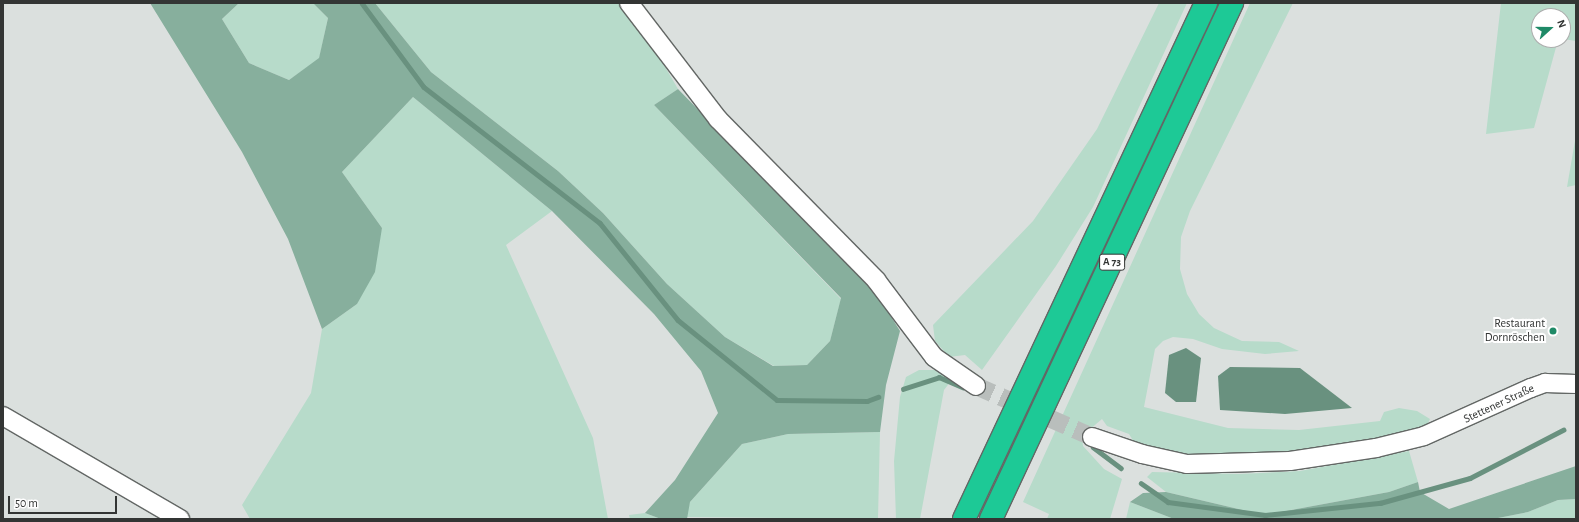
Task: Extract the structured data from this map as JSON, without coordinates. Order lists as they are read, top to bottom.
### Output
{
  "streets": {
    "highway": ["A 73"],
    "street": ["Stettener Straße"]
  },
  "places": ["Restaurant Dornröschen"],
  "scale_bar": "50 m",
  "north": "right"
}
